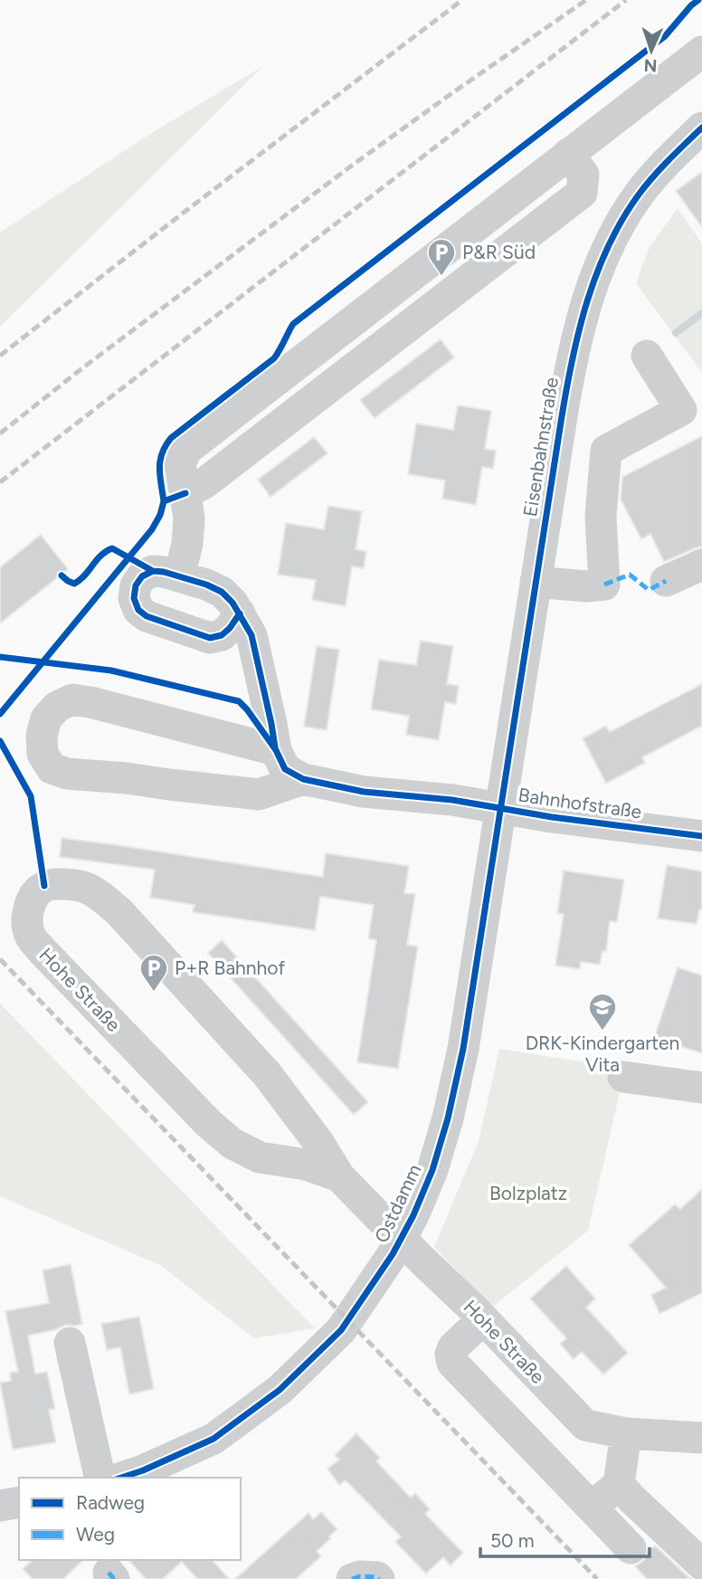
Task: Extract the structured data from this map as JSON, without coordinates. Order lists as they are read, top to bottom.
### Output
{
  "streets": {
    "street": [
      "Eisenbahnstraße",
      "Bahnhofstraße",
      "Hohe Straße",
      "Ostdamm"
    ]
  },
  "crossings": [
    ["Eisenbahnstraße", "Bahnhofstraße"],
    ["Eisenbahnstraße", "Ostdamm"],
    ["Bahnhofstraße", "Ostdamm"]
  ],
  "parks": ["Bolzplatz"],
  "places": {
    "parking": ["P&R Süd", "P+R Bahnhof"],
    "school or university": ["DRK-Kindergarten Vita"]
  },
  "legend": ["Radweg", "Weg"],
  "scale_bar": "50 m",
  "north": "bottom"
}
